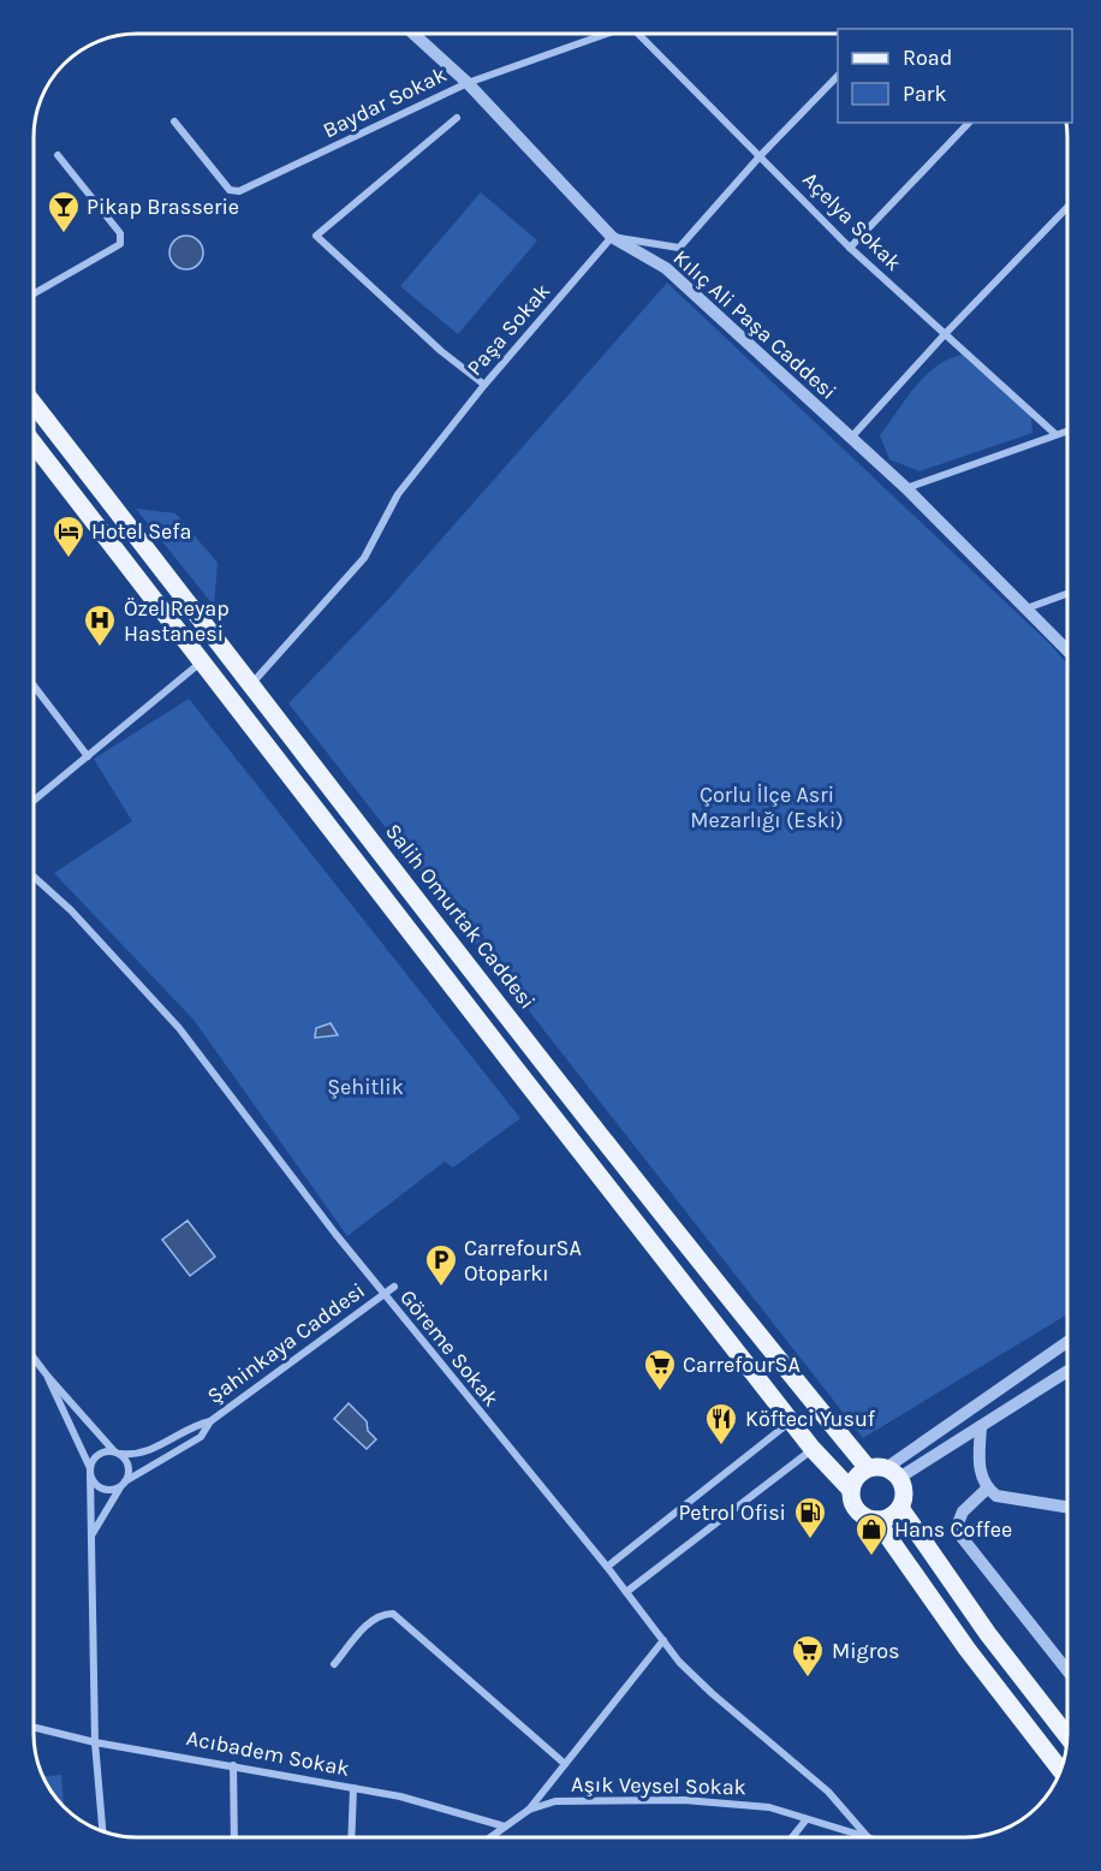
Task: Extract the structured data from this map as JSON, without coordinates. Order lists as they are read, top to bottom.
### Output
{
  "streets": {
    "main road": ["Salih Omurtak Caddesi"],
    "street": [
      "Baydar Sokak",
      "Açelya Sokak",
      "Kılıç Ali Paşa Caddesi",
      "Paşa Sokak",
      "Şahinkaya Caddesi",
      "Göreme Sokak",
      "Acıbadem Sokak",
      "Aşık Veysel Sokak"
    ]
  },
  "crossings": [
    ["Baydar Sokak", "Kılıç Ali Paşa Caddesi"],
    ["Kılıç Ali Paşa Caddesi", "Paşa Sokak"],
    ["Paşa Sokak", "Salih Omurtak Caddesi"],
    ["Şahinkaya Caddesi", "Göreme Sokak"],
    ["Göreme Sokak", "Aşık Veysel Sokak"],
    ["Acıbadem Sokak", "Aşık Veysel Sokak"]
  ],
  "parks": ["Çorlu İlçe Asri Mezarlığı (Eski)", "Şehitlik"],
  "places": {
    "bar": ["Pikap Brasserie"],
    "hotel": ["Hotel Sefa"],
    "hospital": ["Özel Reyap Hastanesi"],
    "parking": ["CarrefourSA Otoparkı"],
    "supermarket": ["CarrefourSA", "Migros"],
    "restaurant": ["Köfteci Yusuf"],
    "fuel station": ["Petrol Ofisi"],
    "shop": ["Hans Coffee"]
  },
  "legend": ["Road", "Park"]
}
